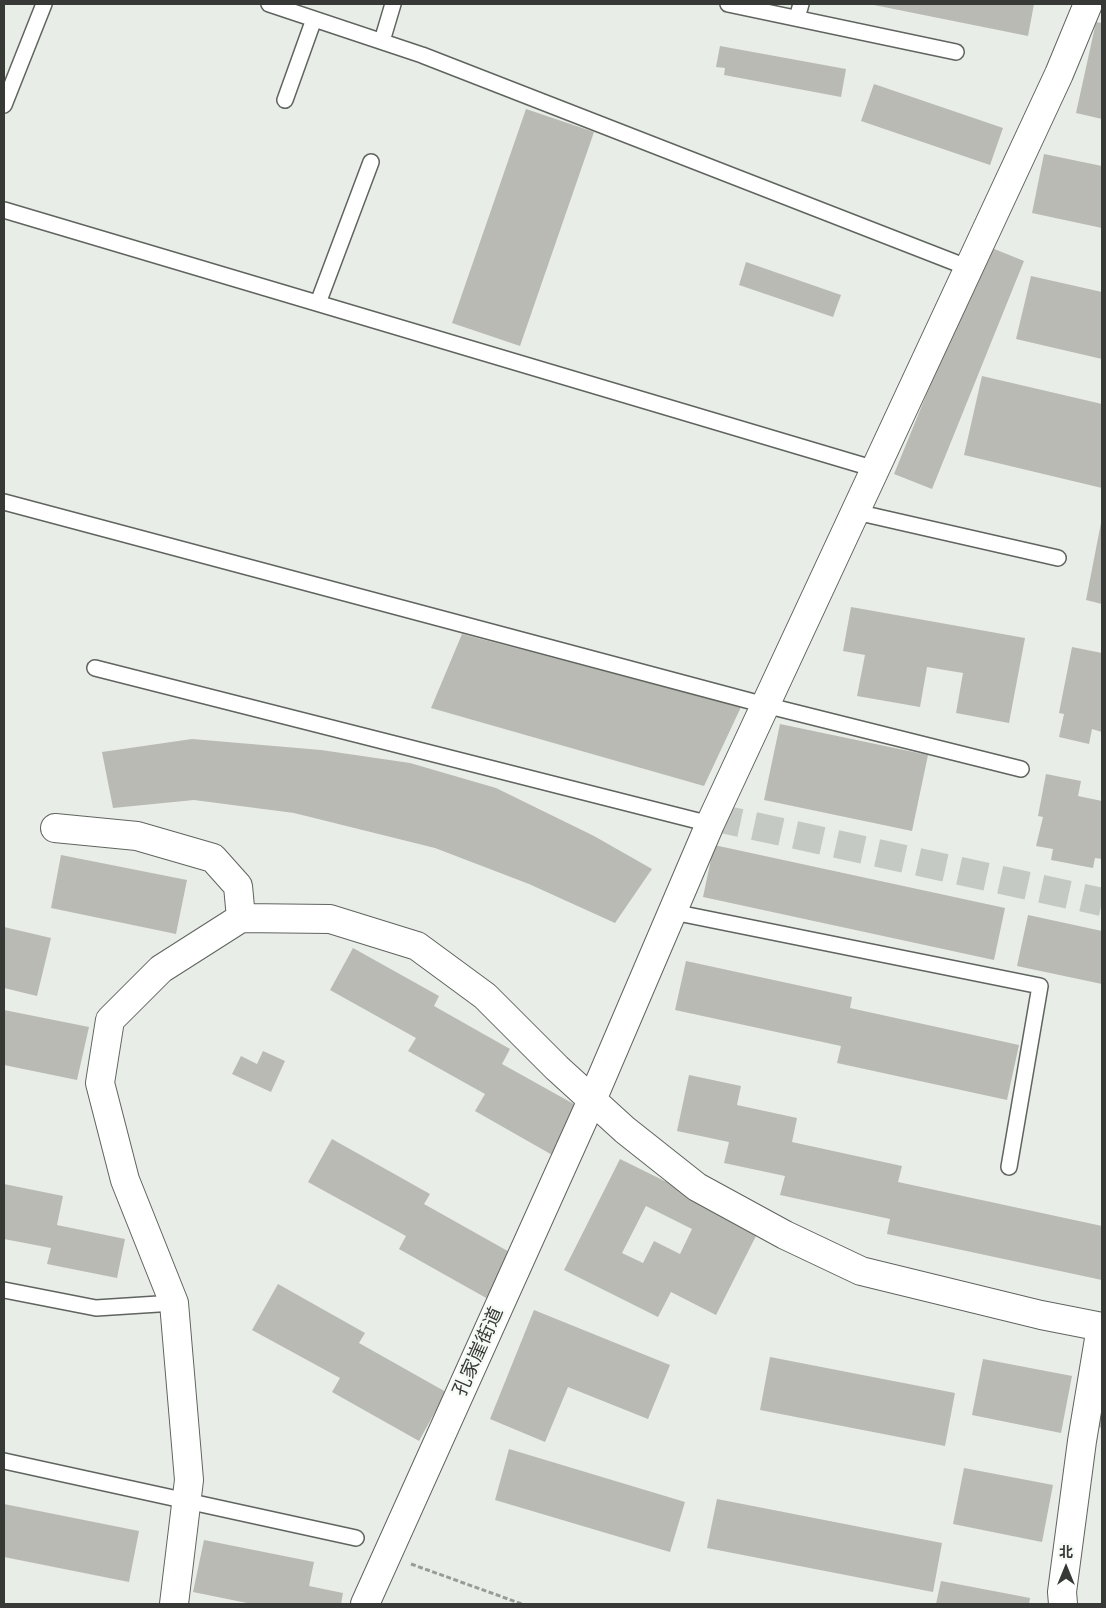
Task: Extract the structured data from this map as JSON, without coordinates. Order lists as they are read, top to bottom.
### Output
{
  "streets": {
    "street": ["孔家崖街道"]
  },
  "north": "top"
}
